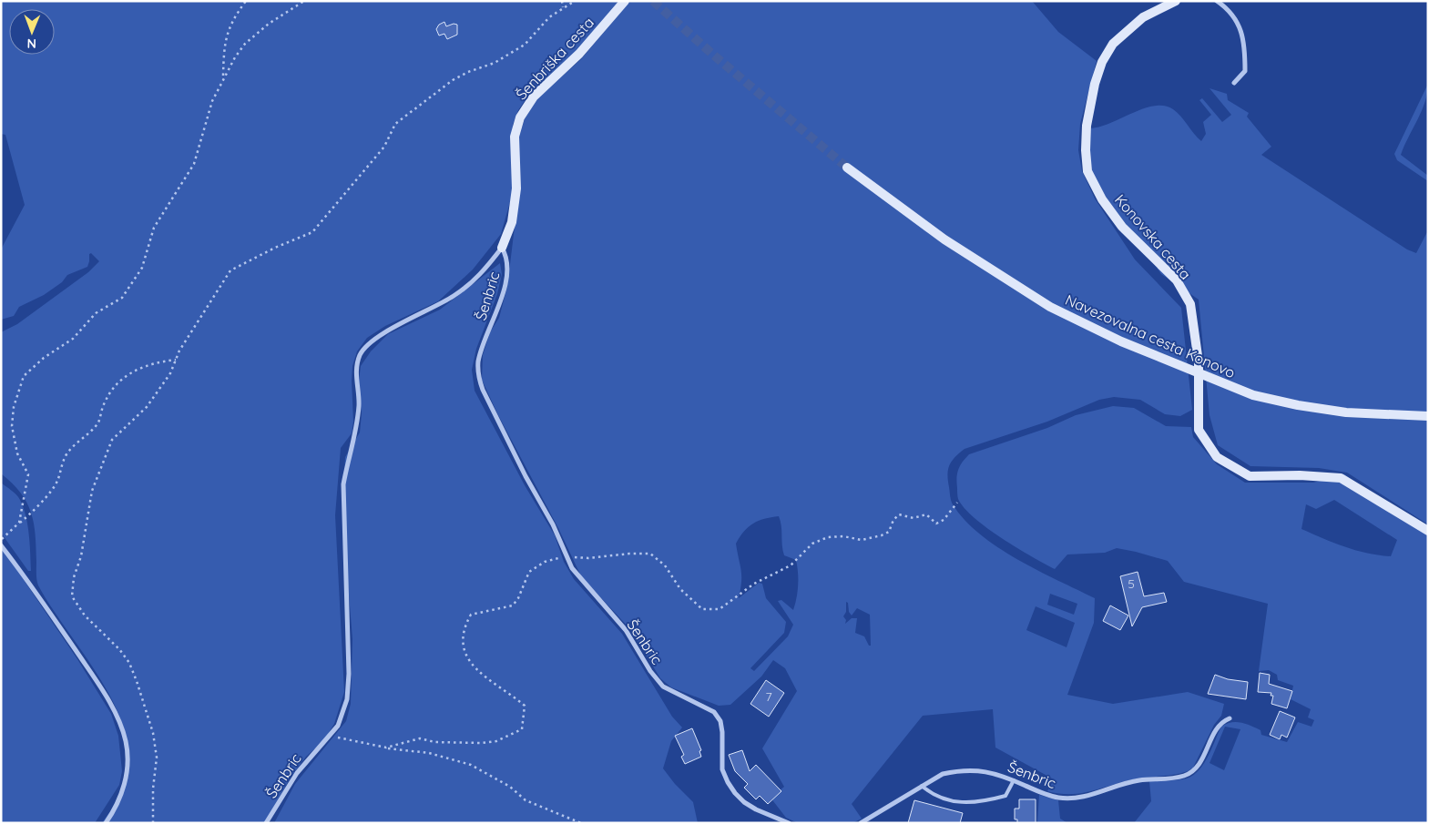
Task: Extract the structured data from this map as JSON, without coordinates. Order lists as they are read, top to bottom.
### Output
{
  "streets": {
    "street": [
      "Šenbriška cesta",
      "Konovska cesta",
      "Šenbric",
      "Navezovalna cesta Konovo"
    ]
  },
  "crossings": [
    ["Šenbriška cesta", "Šenbric"],
    ["Konovska cesta", "Navezovalna cesta Konovo"]
  ],
  "house_numbers": ["5", "7"],
  "north": "bottom"
}
